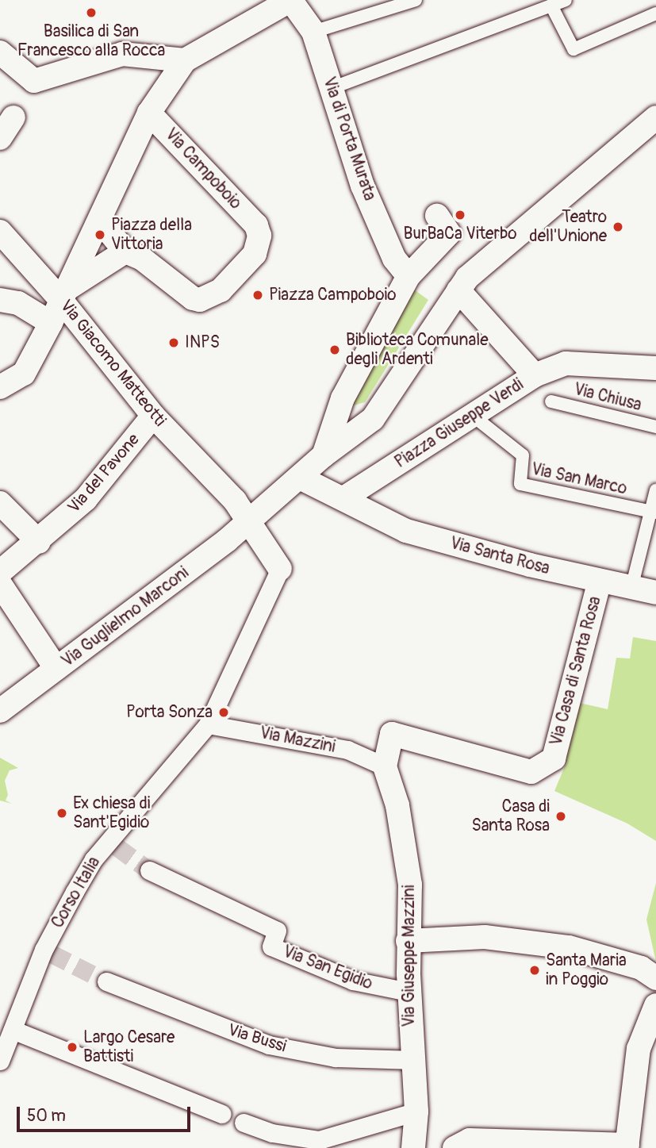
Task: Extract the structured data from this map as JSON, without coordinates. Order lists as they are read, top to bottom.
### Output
{
  "streets": {
    "street": [
      "Via di Porta Murata",
      "Via Campoboio",
      "Via Giacomo Matteotti",
      "Piazza Giuseppe Verdi",
      "Via del Pavone",
      "Via Santa Rosa",
      "Via Guglielmo Marconi",
      "Via Casa di Santa Rosa",
      "Via Mazzini",
      "Corso Italia",
      "Via Giuseppe Mazzini",
      "Via San Egidio",
      "Via Bussi"
    ],
    "lane": ["Via Chiusa", "Via San Marco"]
  },
  "crossings": [
    ["Via Giacomo Matteotti", "Via del Pavone"],
    ["Via Giacomo Matteotti", "Via Guglielmo Marconi"],
    ["Via Giacomo Matteotti", "Corso Italia"],
    ["Piazza Giuseppe Verdi", "Via San Marco"],
    ["Piazza Giuseppe Verdi", "Via Santa Rosa"],
    ["Via Santa Rosa", "Via Casa di Santa Rosa"],
    ["Via Casa di Santa Rosa", "Via Mazzini"],
    ["Via Casa di Santa Rosa", "Via Giuseppe Mazzini"],
    ["Via Mazzini", "Corso Italia"],
    ["Via Mazzini", "Via Giuseppe Mazzini"],
    ["Via Giuseppe Mazzini", "Via San Egidio"],
    ["Via Giuseppe Mazzini", "Via Bussi"]
  ],
  "places": [
    "Basilica di San Francesco alla Rocca",
    "BurBaCa Viterbo",
    "Teatro dell'Unione",
    "Piazza della Vittoria",
    "Piazza Campoboio",
    "INPS",
    "Biblioteca Comunale degli Ardenti",
    "Porta Sonza",
    "Ex chiesa di Sant'Egidio",
    "Casa di Santa Rosa",
    "Santa Maria in Poggio",
    "Largo Cesare Battisti"
  ],
  "scale_bar": "50 m"
}
